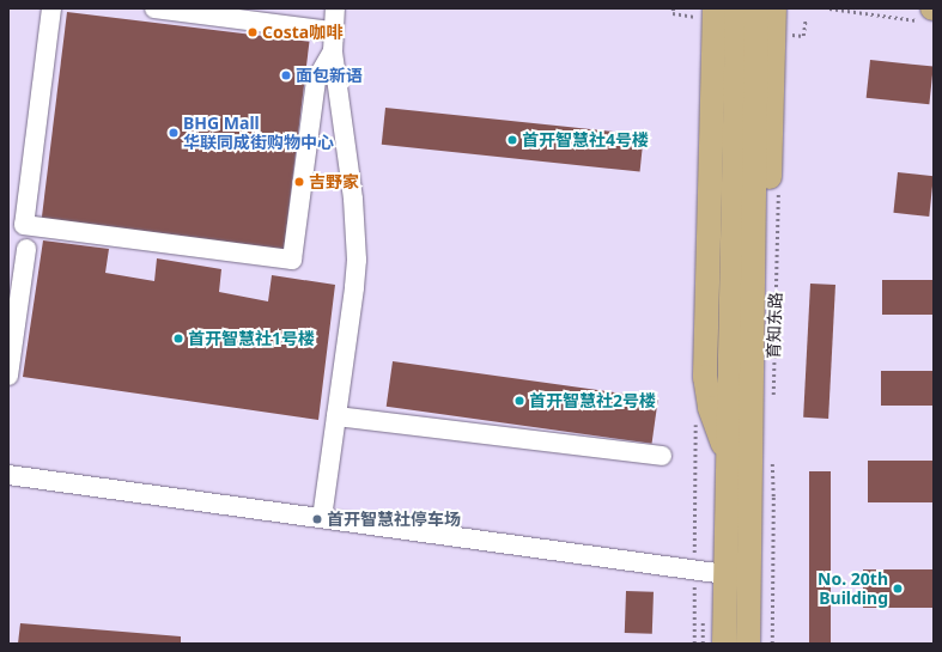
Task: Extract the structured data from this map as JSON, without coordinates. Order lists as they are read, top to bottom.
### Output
{
  "streets": {
    "main road": ["育知东路"]
  },
  "places": [
    "Costa咖啡",
    "面包新语",
    "BHG Mall 华联同成街购物中心",
    "首开智慧社4号楼",
    "吉野家",
    "首开智慧社1号楼",
    "首开智慧社2号楼",
    "首开智慧社停车场",
    "No. 20th Building"
  ]
}
